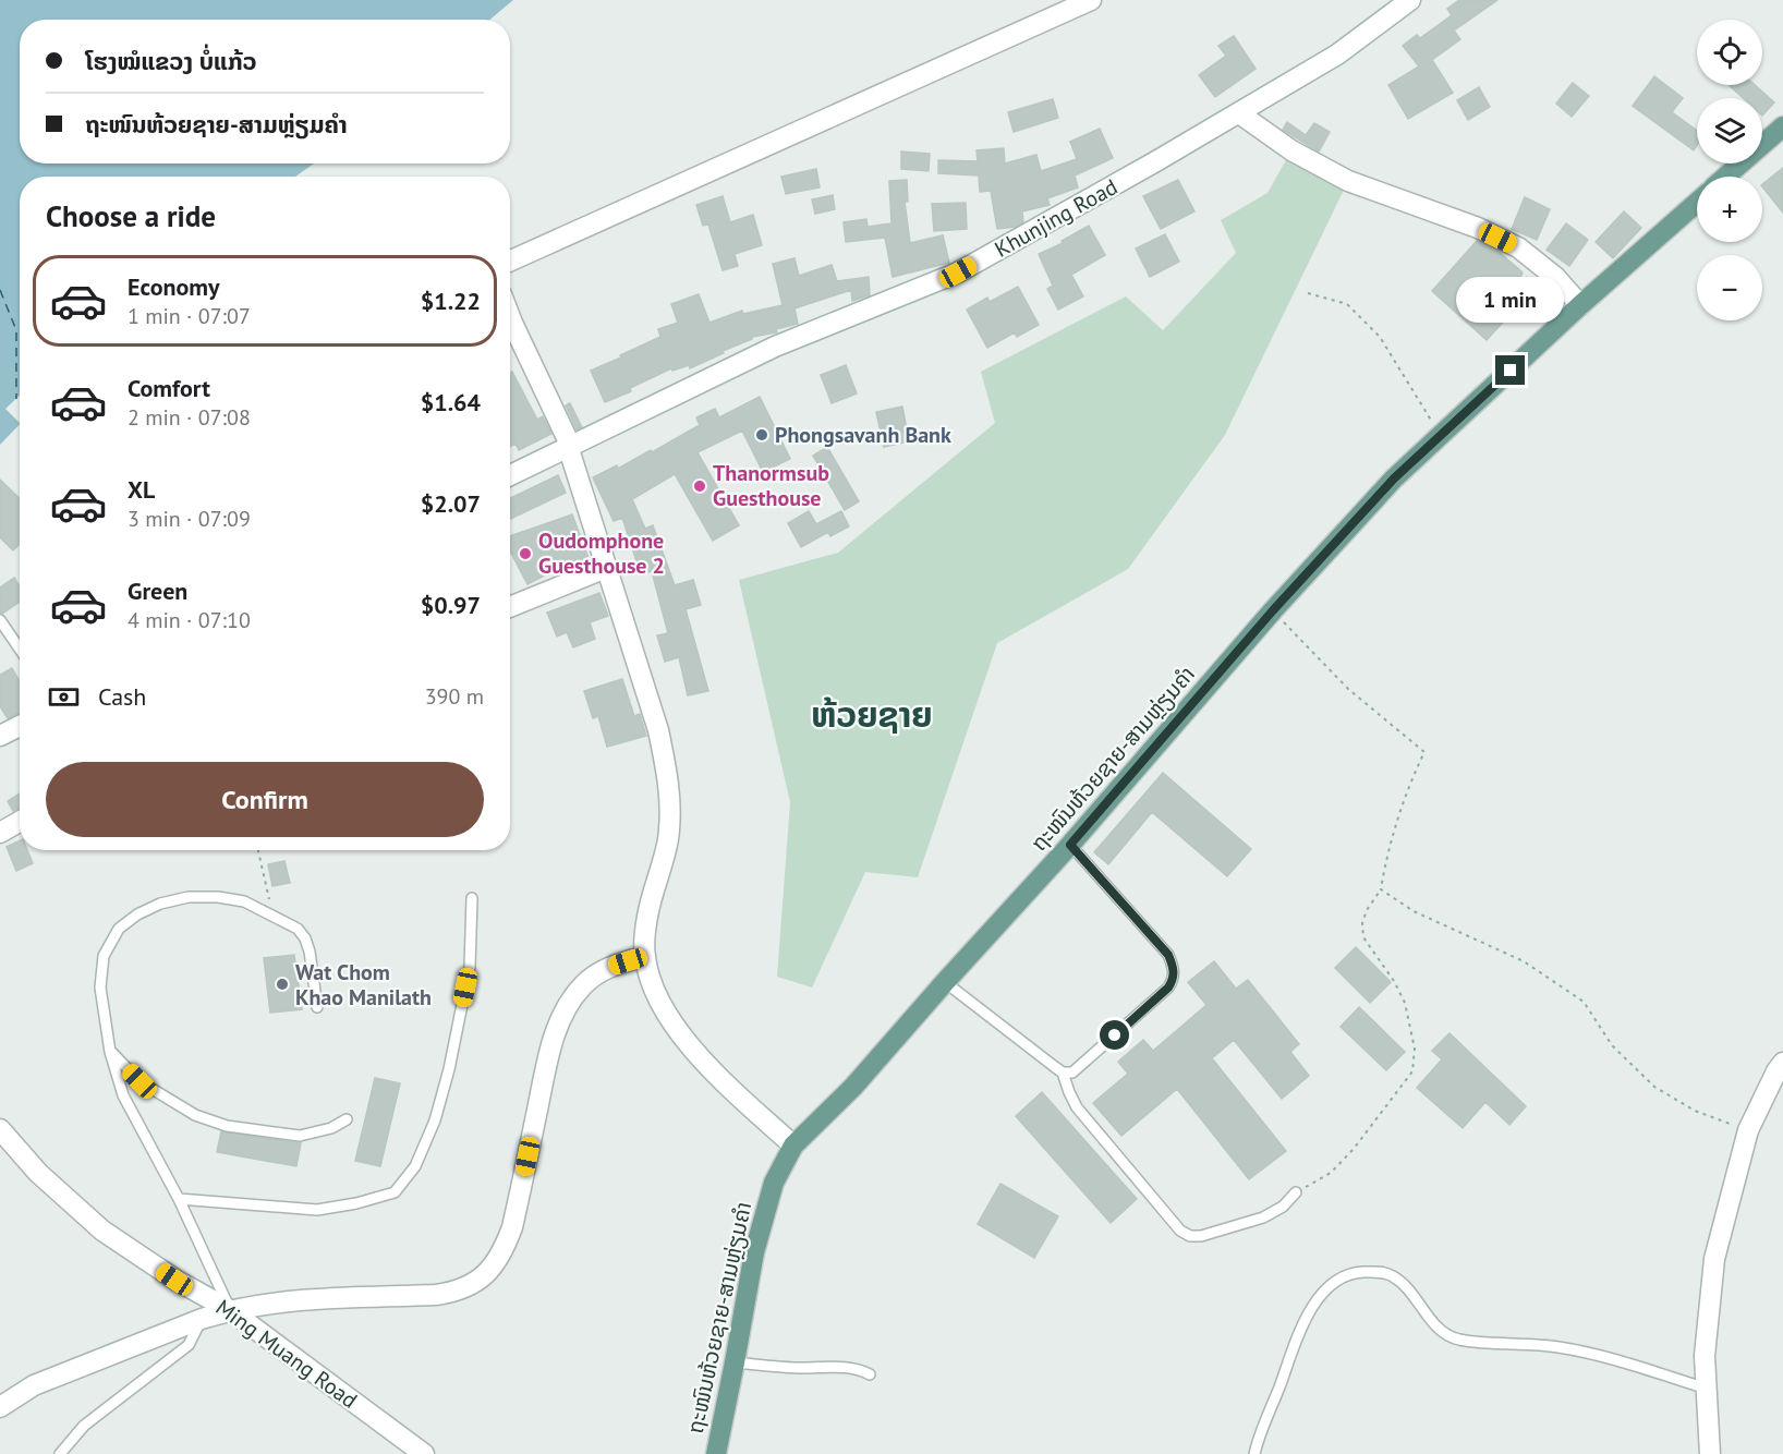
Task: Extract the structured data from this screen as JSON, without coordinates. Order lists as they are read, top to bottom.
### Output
{
  "streets": {
    "main road": ["ຖະໜົນຫ້ວຍຊາຍ-ສາມຫຼ່ຽມຄຳ"],
    "street": ["Khunjing Road", "Ming Muang Road"]
  },
  "districts": ["ຫ້ວຍຊາຍ"],
  "places": [
    "Phongsavanh Bank",
    "Thanormsub Guesthouse",
    "Oudomphone Guesthouse 2",
    "Wat Chom Khao Manilath"
  ],
  "page": {
    "map_buttons": ["+", "−"],
    "banner": ["ໂຮງໝໍແຂວງ ບໍ່ແກ້ວ", "ຖະໜົນຫ້ວຍຊາຍ-ສາມຫຼ່ຽມຄຳ"],
    "heading": "Choose a ride",
    "list": [
      {
        "name": "Economy",
        "note": "1 min · 07:07",
        "value": "$1.22"
      },
      {
        "name": "Comfort",
        "note": "2 min · 07:08",
        "value": "$1.64"
      },
      {
        "name": "XL",
        "note": "3 min · 07:09",
        "value": "$2.07"
      },
      {
        "name": "Green",
        "note": "4 min · 07:10",
        "value": "$0.97"
      }
    ],
    "bubble": "1 min",
    "pay": ["Cash", "390 m"],
    "buttons": "Confirm"
  }
}
